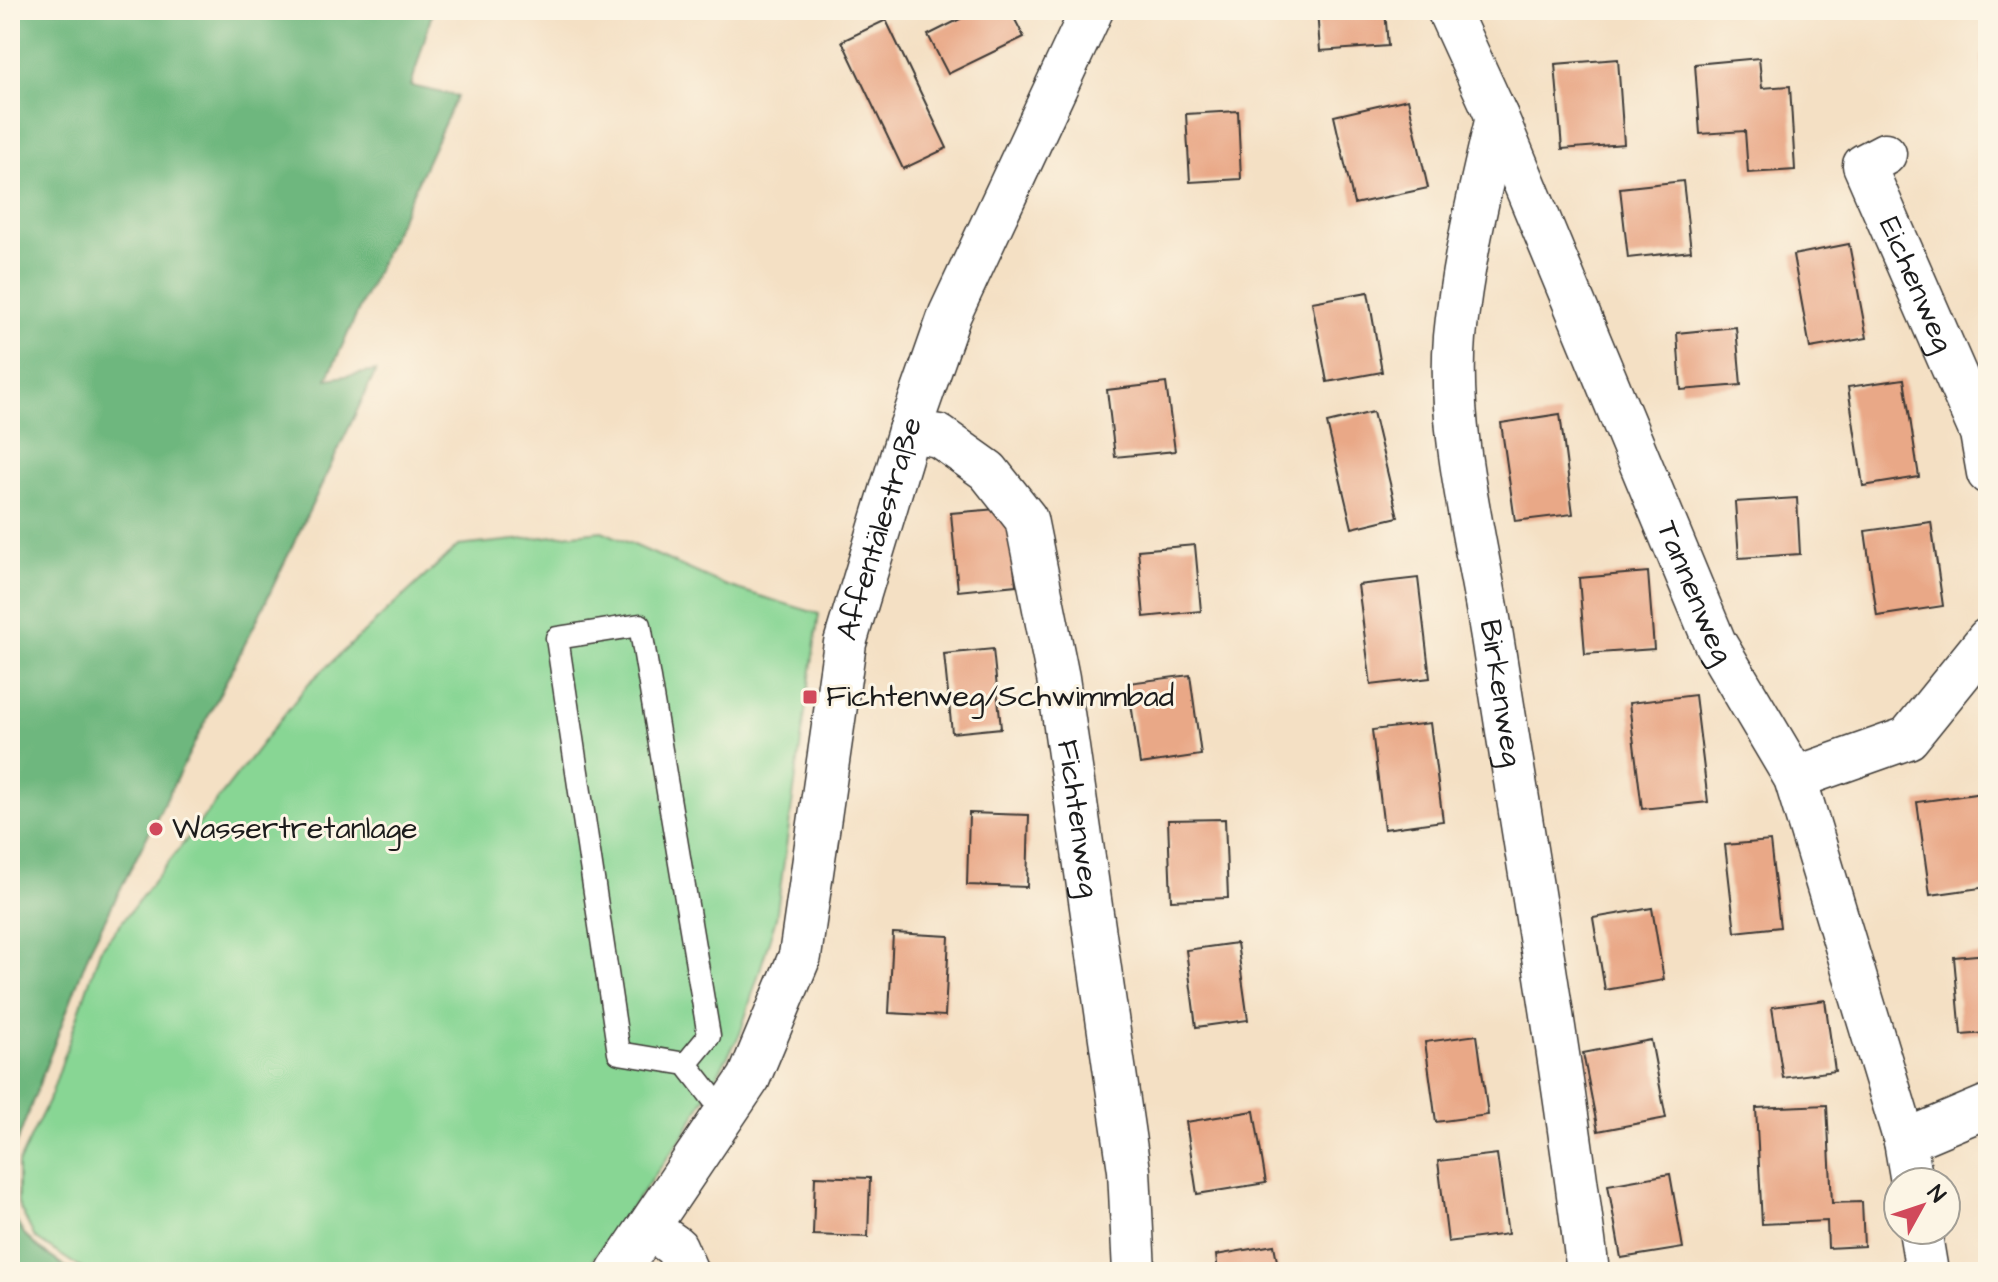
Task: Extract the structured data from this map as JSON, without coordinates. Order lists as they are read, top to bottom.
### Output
{
  "streets": {
    "street": [
      "Eichenweg",
      "Affentälestraße",
      "Tannenweg",
      "Birkenweg",
      "Fichtenweg"
    ]
  },
  "crossings": [
    ["Affentälestraße", "Fichtenweg"],
    ["Tannenweg", "Birkenweg"]
  ],
  "places": {
    "transit": ["Fichtenweg/Schwimmbad"],
    "other": ["Wassertretanlage"]
  },
  "north": "top right"
}
